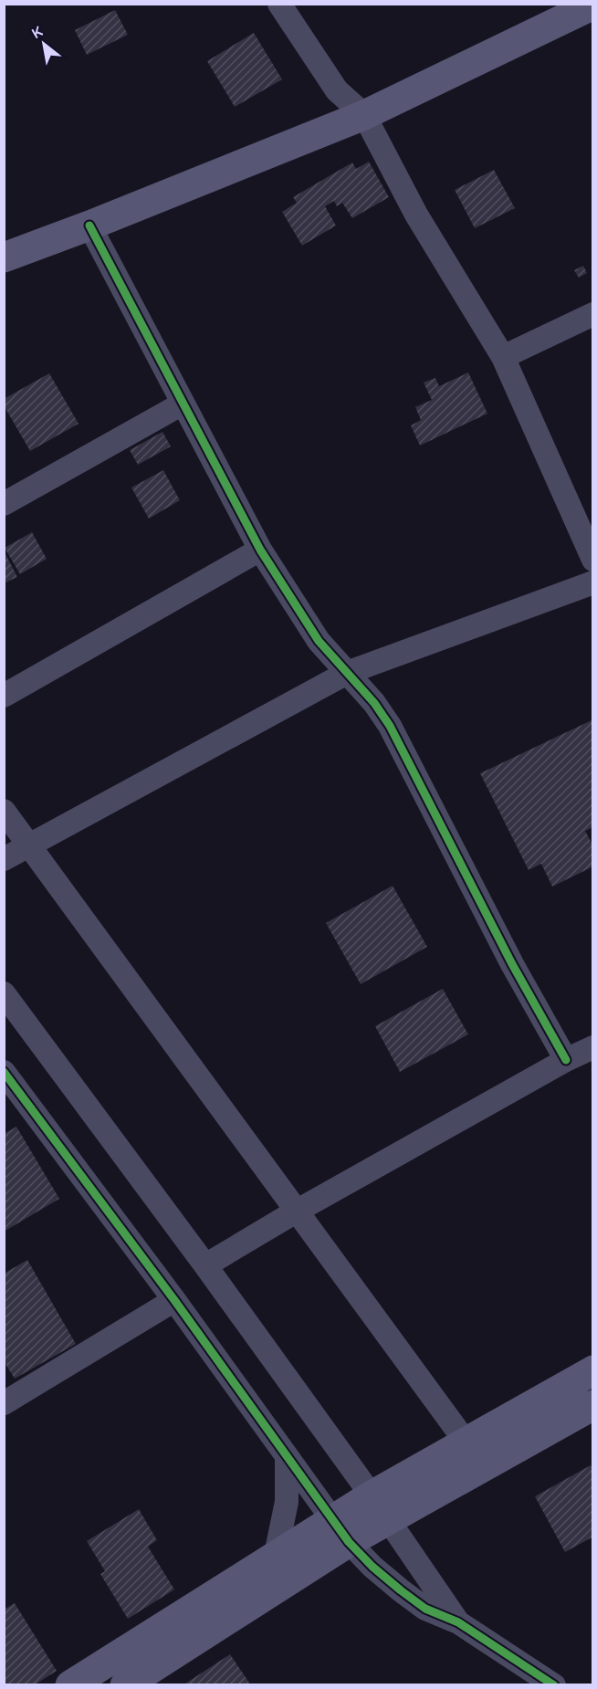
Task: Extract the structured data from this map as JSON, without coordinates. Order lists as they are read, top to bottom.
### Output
{
  "north": "top left"
}
